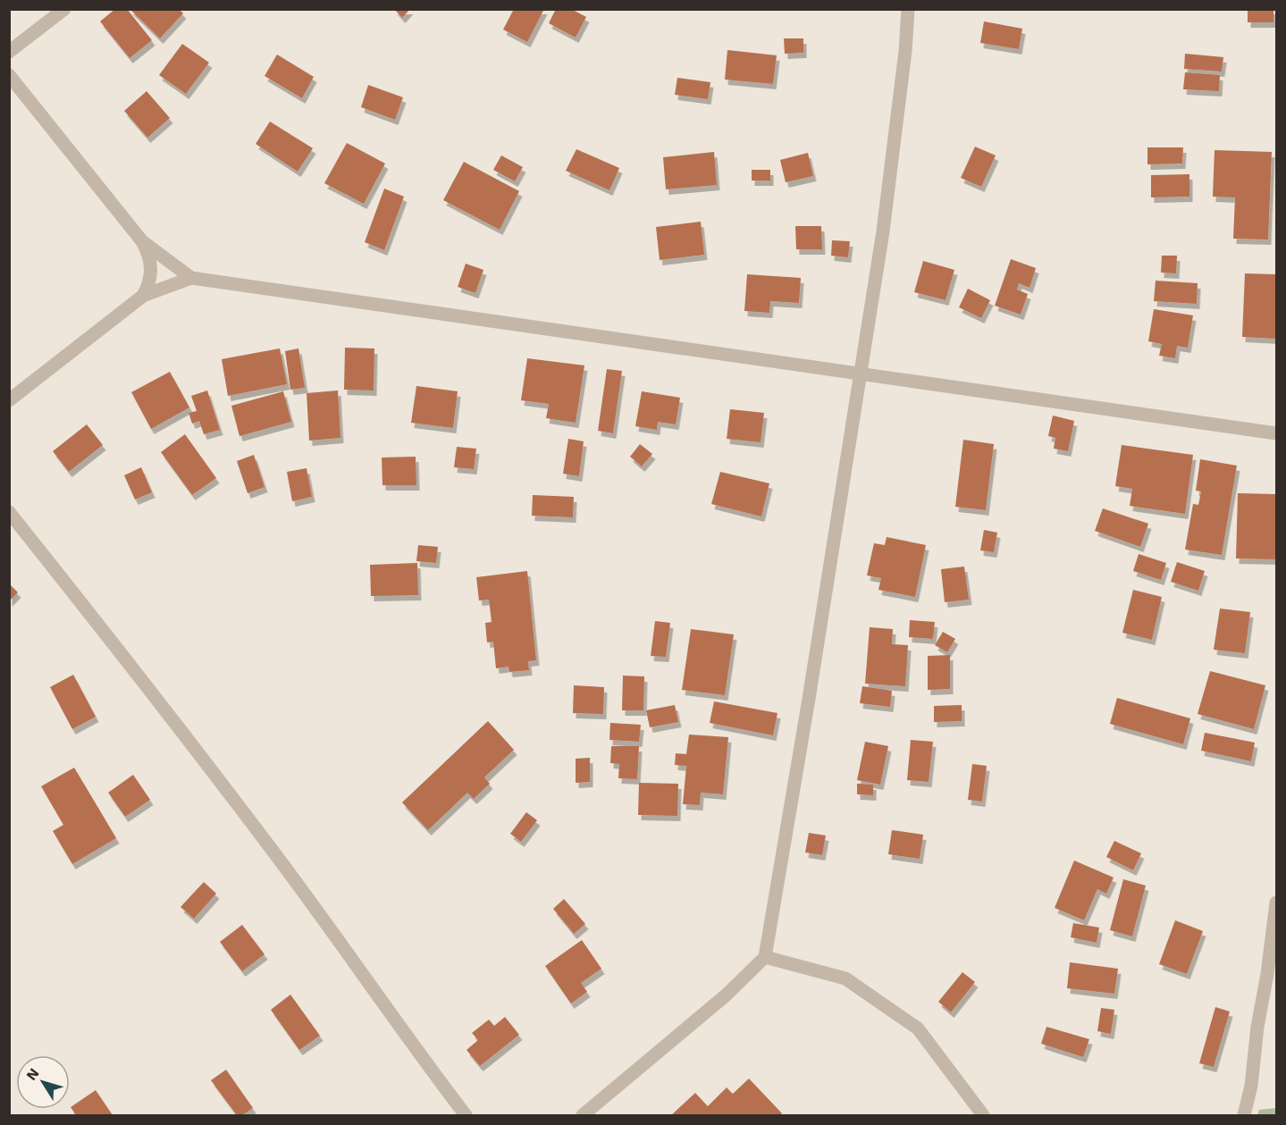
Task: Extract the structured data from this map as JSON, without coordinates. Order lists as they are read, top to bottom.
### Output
{
  "north": "top left"
}
